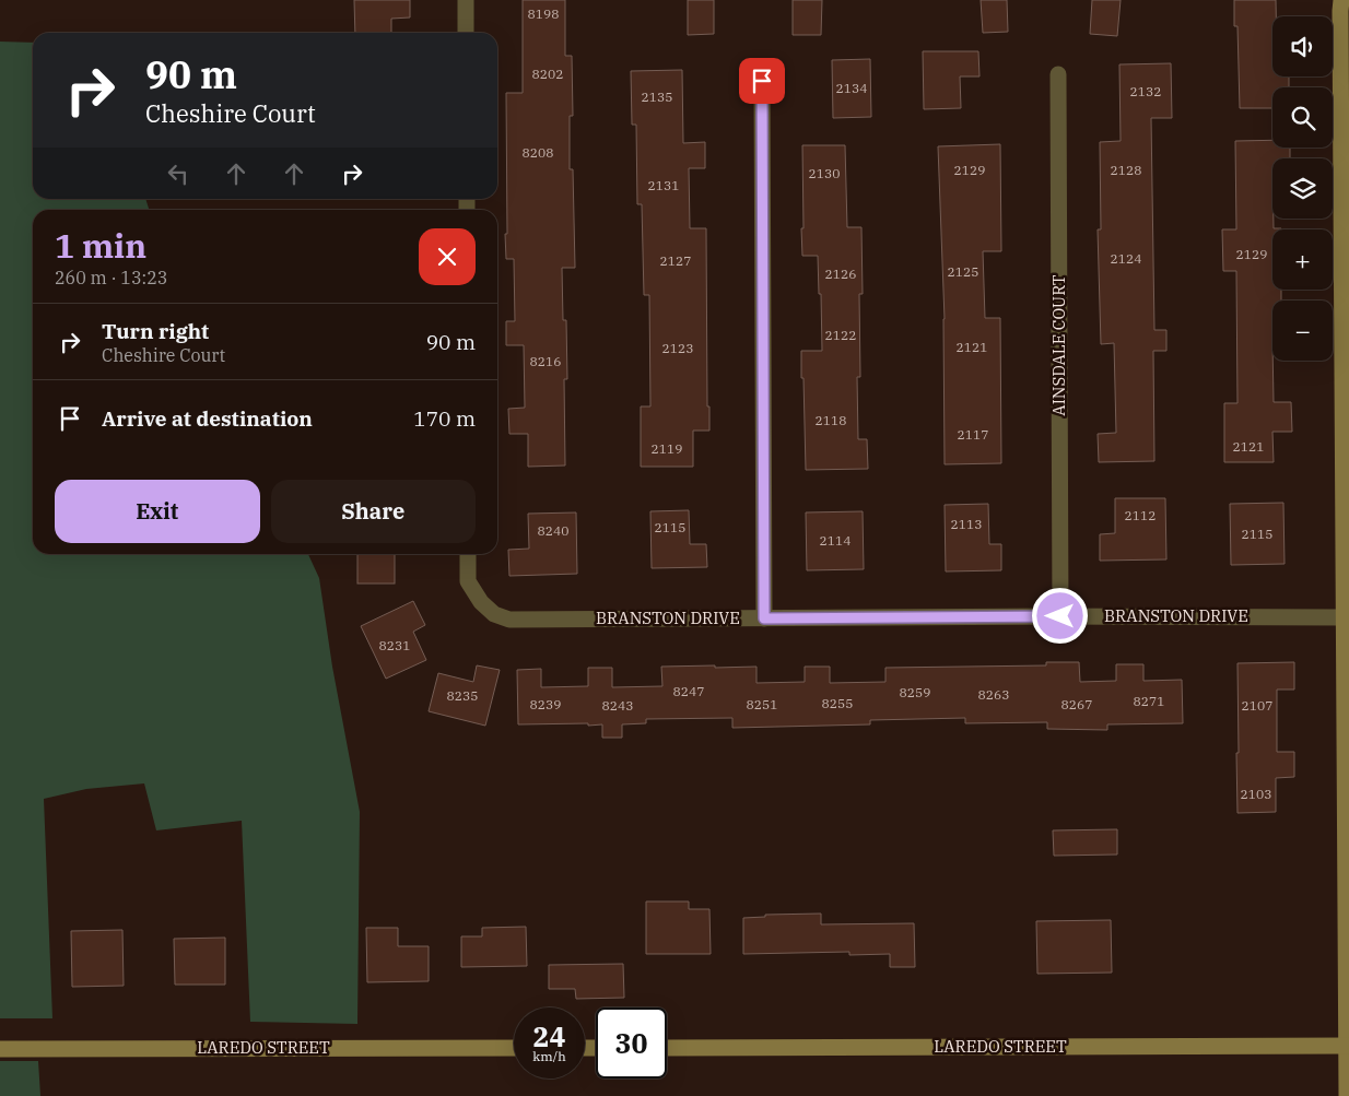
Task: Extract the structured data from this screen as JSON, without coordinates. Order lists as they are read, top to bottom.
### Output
{
  "streets": {
    "street": ["AINSDALE COURT", "BRANSTON DRIVE", "LAREDO STREET"]
  },
  "crossings": [
    ["AINSDALE COURT", "BRANSTON DRIVE"]
  ],
  "house_numbers": [
    "8198",
    "8202",
    "2134",
    "2132",
    "2135",
    "8208",
    "2129",
    "2128",
    "2130",
    "2131",
    "2129",
    "2124",
    "2127",
    "2125",
    "2126",
    "2122",
    "2121",
    "2123",
    "8216",
    "2118",
    "2117",
    "2121",
    "2119",
    "2112",
    "2113",
    "2115",
    "8240",
    "2115",
    "2114",
    "8231",
    "8247",
    "8259",
    "8263",
    "8235",
    "8271",
    "8255",
    "8239",
    "8251",
    "8267",
    "8243",
    "2107",
    "2103"
  ],
  "page": {
    "map_buttons": ["+", "−"],
    "turn": ["90 m", "Cheshire Court"],
    "heading": ["1 min", "260 m · 13:23"],
    "list": [
      {
        "name": "Turn right",
        "note": "Cheshire Court",
        "value": "90 m"
      },
      {
        "name": "Arrive at destination",
        "value": "170 m"
      }
    ],
    "buttons": ["Exit", "Share"],
    "speed": "24 km/h",
    "limit": "30"
  }
}
